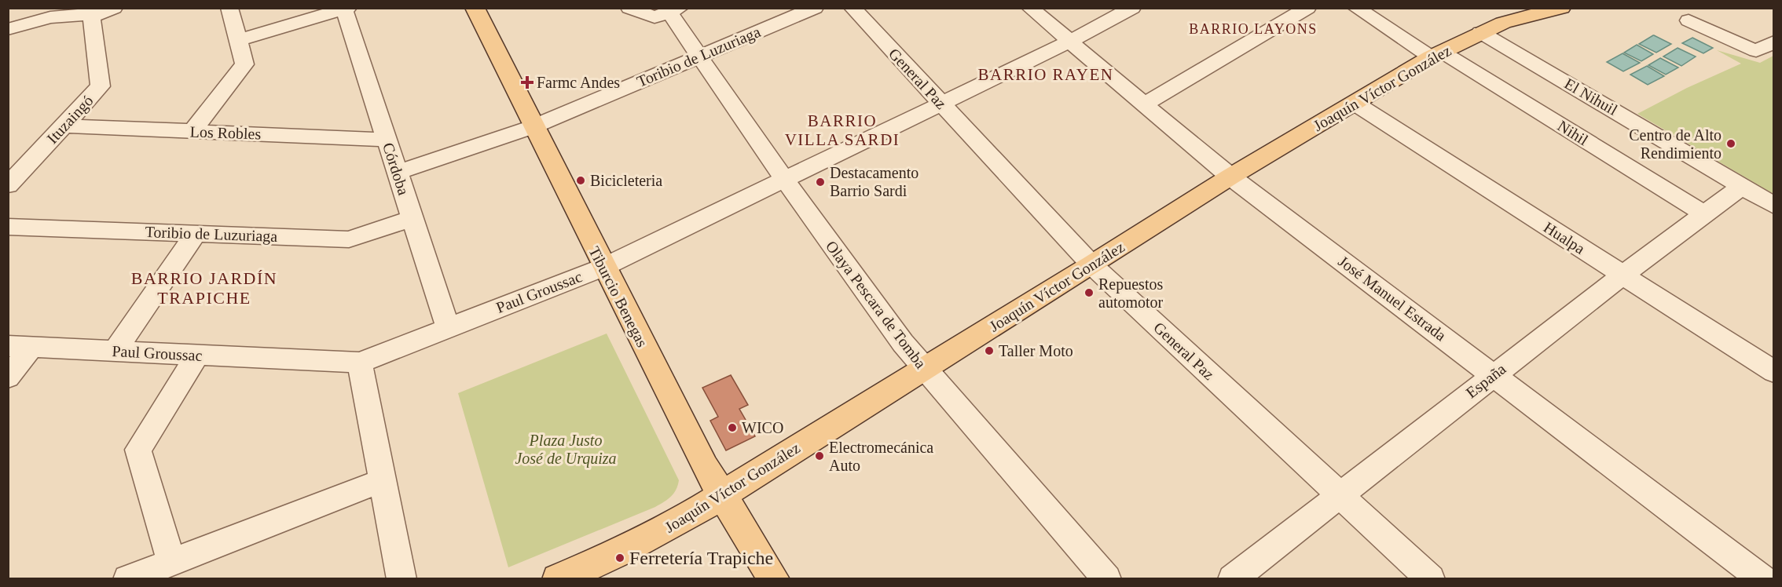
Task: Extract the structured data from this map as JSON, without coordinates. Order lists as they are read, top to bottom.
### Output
{
  "streets": {
    "main road": ["Joaquín Víctor González", "Tiburcio Benegas"],
    "street": [
      "Toribio de Luzuriaga",
      "General Paz",
      "El Nihuil",
      "Ituzaingó",
      "Los Robles",
      "Nihil",
      "Córdoba",
      "Hualpa",
      "Paul Groussac",
      "José Manuel Estrada",
      "Olaya Pescara de Tomba",
      "España"
    ]
  },
  "crossings": [
    ["Toribio de Luzuriaga", "Córdoba"],
    ["Toribio de Luzuriaga", "Tiburcio Benegas"],
    ["Toribio de Luzuriaga", "Olaya Pescara de Tomba"],
    ["General Paz", "Joaquín Víctor González"],
    ["General Paz", "Paul Groussac"],
    ["General Paz", "España"],
    ["Joaquín Víctor González", "El Nihuil"],
    ["Joaquín Víctor González", "Nihil"],
    ["Joaquín Víctor González", "Hualpa"],
    ["Joaquín Víctor González", "Tiburcio Benegas"],
    ["Joaquín Víctor González", "José Manuel Estrada"],
    ["Joaquín Víctor González", "Olaya Pescara de Tomba"],
    ["El Nihuil", "España"],
    ["Ituzaingó", "Los Robles"],
    ["Los Robles", "Córdoba"],
    ["Nihil", "España"],
    ["Córdoba", "Paul Groussac"],
    ["Hualpa", "España"],
    ["Paul Groussac", "Tiburcio Benegas"],
    ["Paul Groussac", "José Manuel Estrada"],
    ["Paul Groussac", "Olaya Pescara de Tomba"],
    ["José Manuel Estrada", "España"]
  ],
  "districts": [
    "BARRIO LAYONS",
    "BARRIO RAYEN",
    "BARRIO VILLA SARDI",
    "BARRIO JARDÍN TRAPICHE"
  ],
  "parks": ["Plaza Justo José de Urquiza"],
  "places": {
    "health": ["Farmc Andes"],
    "other": [
      "Centro de Alto Rendimiento",
      "Bicicleteria",
      "Destacamento Barrio Sardi",
      "Repuestos automotor",
      "Taller Moto",
      "WICO",
      "Electromecánica Auto",
      "Ferretería Trapiche"
    ]
  }
}
